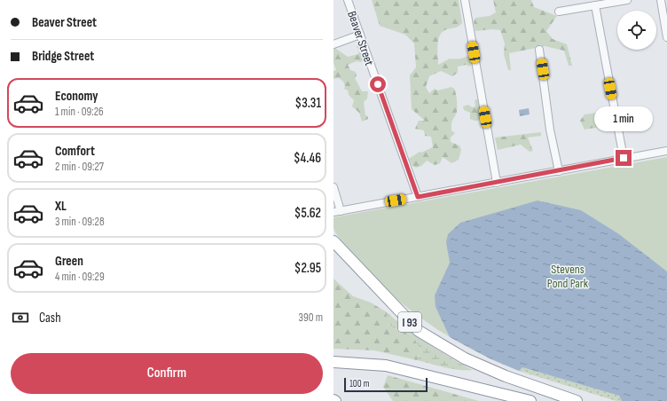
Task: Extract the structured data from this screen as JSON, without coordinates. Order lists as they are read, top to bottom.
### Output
{
  "streets": {
    "highway": ["I 93"],
    "street": ["Beaver Street"]
  },
  "parks": ["Stevens Pond Park"],
  "scale_bar": "100 m",
  "page": {
    "banner": ["Beaver Street", "Bridge Street"],
    "list": [
      {
        "name": "Economy",
        "note": "1 min · 09:26",
        "value": "$3.31"
      },
      {
        "name": "Comfort",
        "note": "2 min · 09:27",
        "value": "$4.46"
      },
      {
        "name": "XL",
        "note": "3 min · 09:28",
        "value": "$5.62"
      },
      {
        "name": "Green",
        "note": "4 min · 09:29",
        "value": "$2.95"
      }
    ],
    "bubble": "1 min",
    "pay": ["Cash", "390 m"],
    "buttons": "Confirm",
    "scale": "100 m"
  }
}
